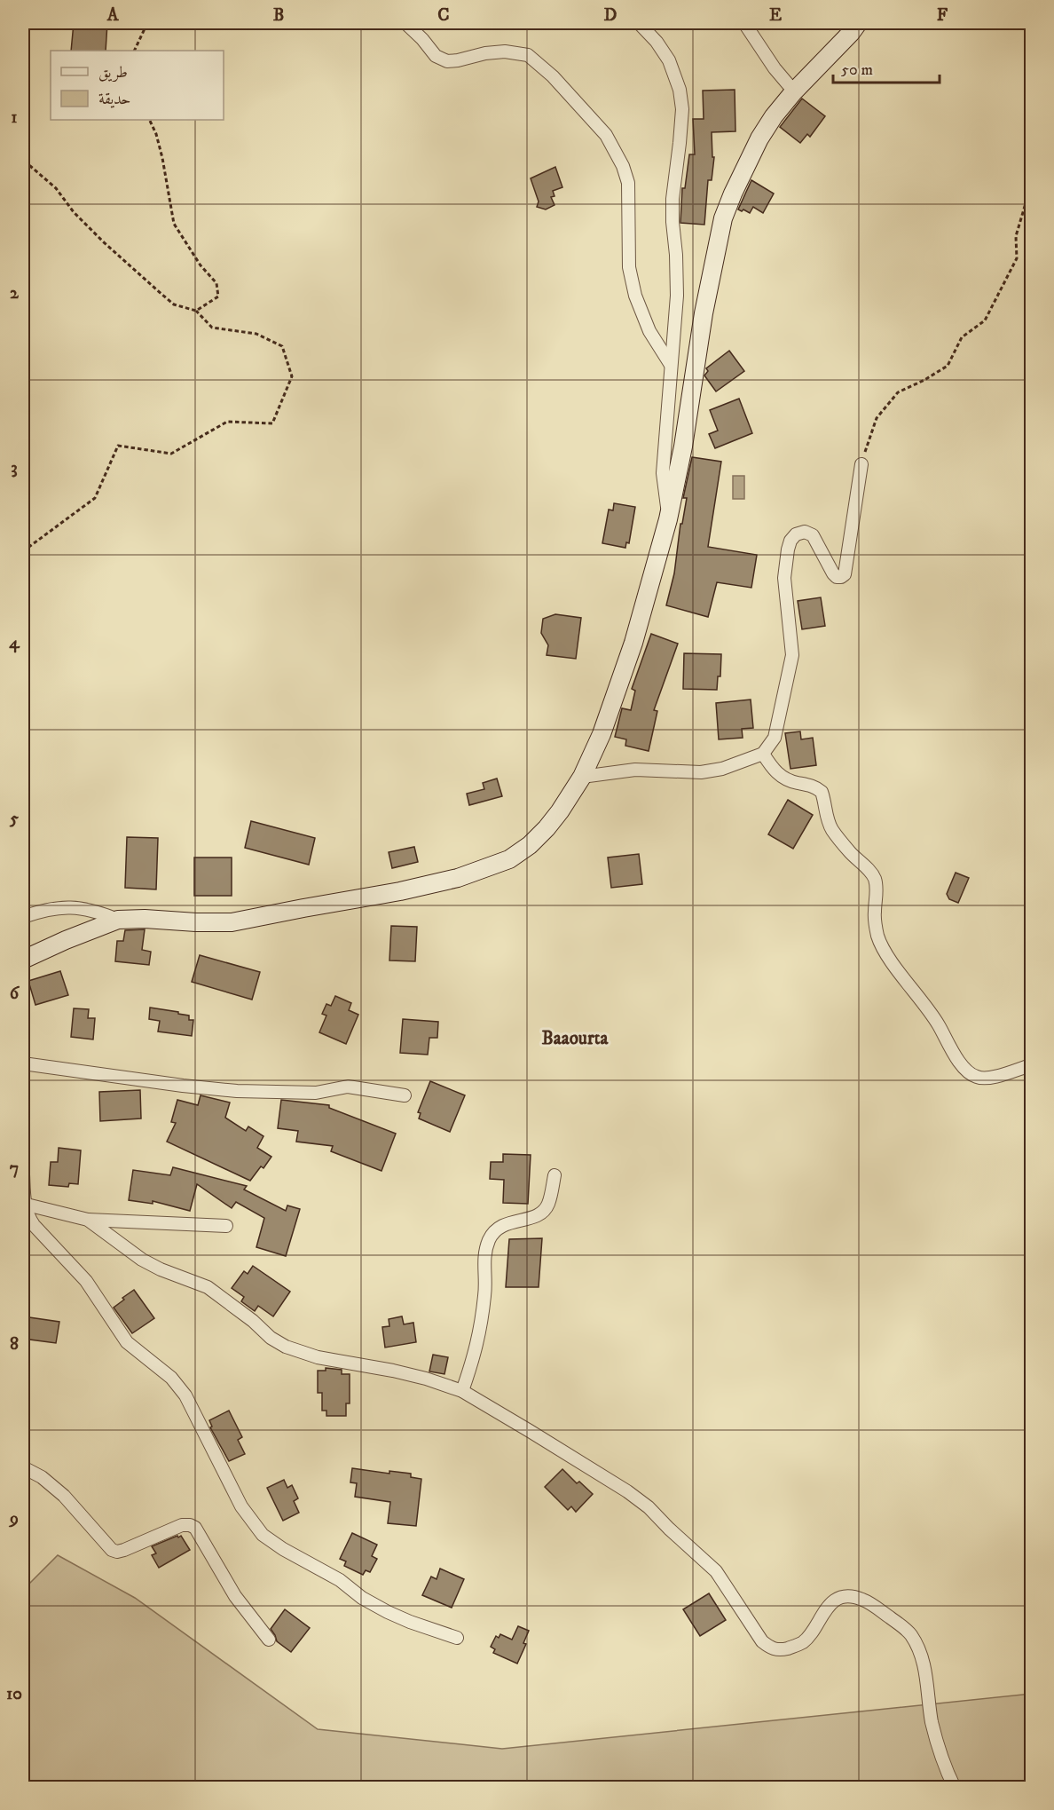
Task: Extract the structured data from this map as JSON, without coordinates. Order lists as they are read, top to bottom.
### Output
{
  "districts": ["Baaourta"],
  "legend": ["طريق", "حديقة"],
  "scale_bar": "50 m",
  "grid": {
    "columns": [
      "A",
      "B",
      "C",
      "D",
      "E",
      "F"
    ],
    "rows": [
      "1",
      "2",
      "3",
      "4",
      "5",
      "6",
      "7",
      "8",
      "9",
      "10"
    ]
  }
}
